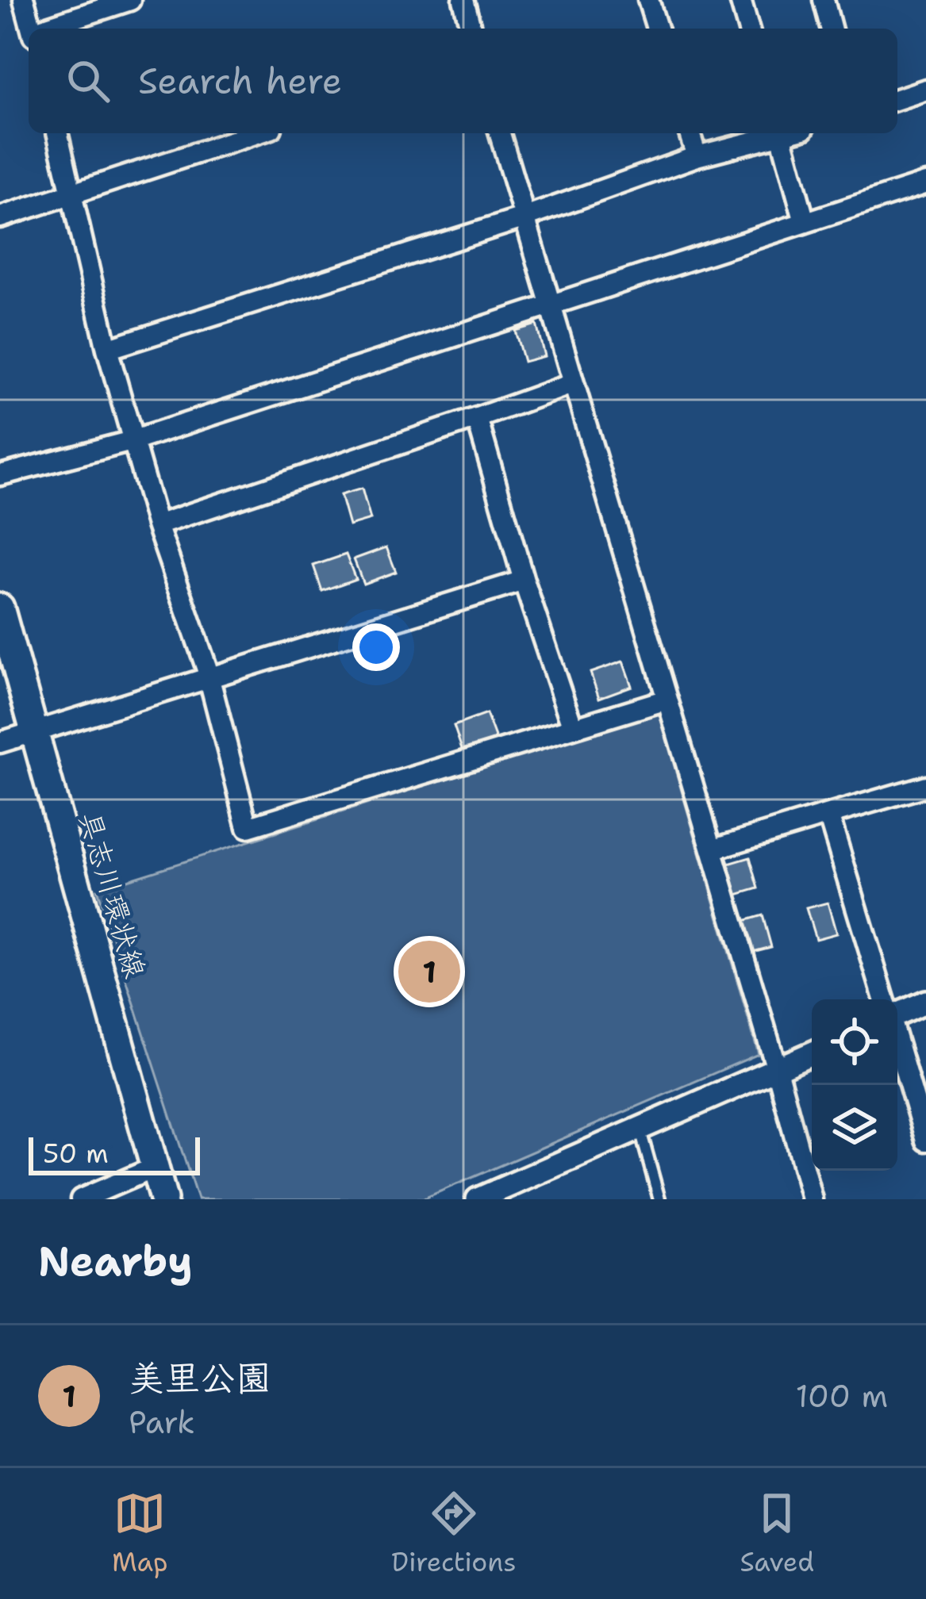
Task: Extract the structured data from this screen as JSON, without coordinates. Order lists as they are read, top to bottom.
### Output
{
  "streets": {
    "main road": ["具志川環状線"]
  },
  "scale_bar": "50 m",
  "page": {
    "search": "Search here",
    "pins": "1",
    "scale": "50 m",
    "heading": "Nearby",
    "list": [
      {
        "mark": "1",
        "name": "美里公園",
        "note": "Park",
        "value": "100 m"
      }
    ],
    "nav": ["Map", "Directions", "Saved"]
  }
}
